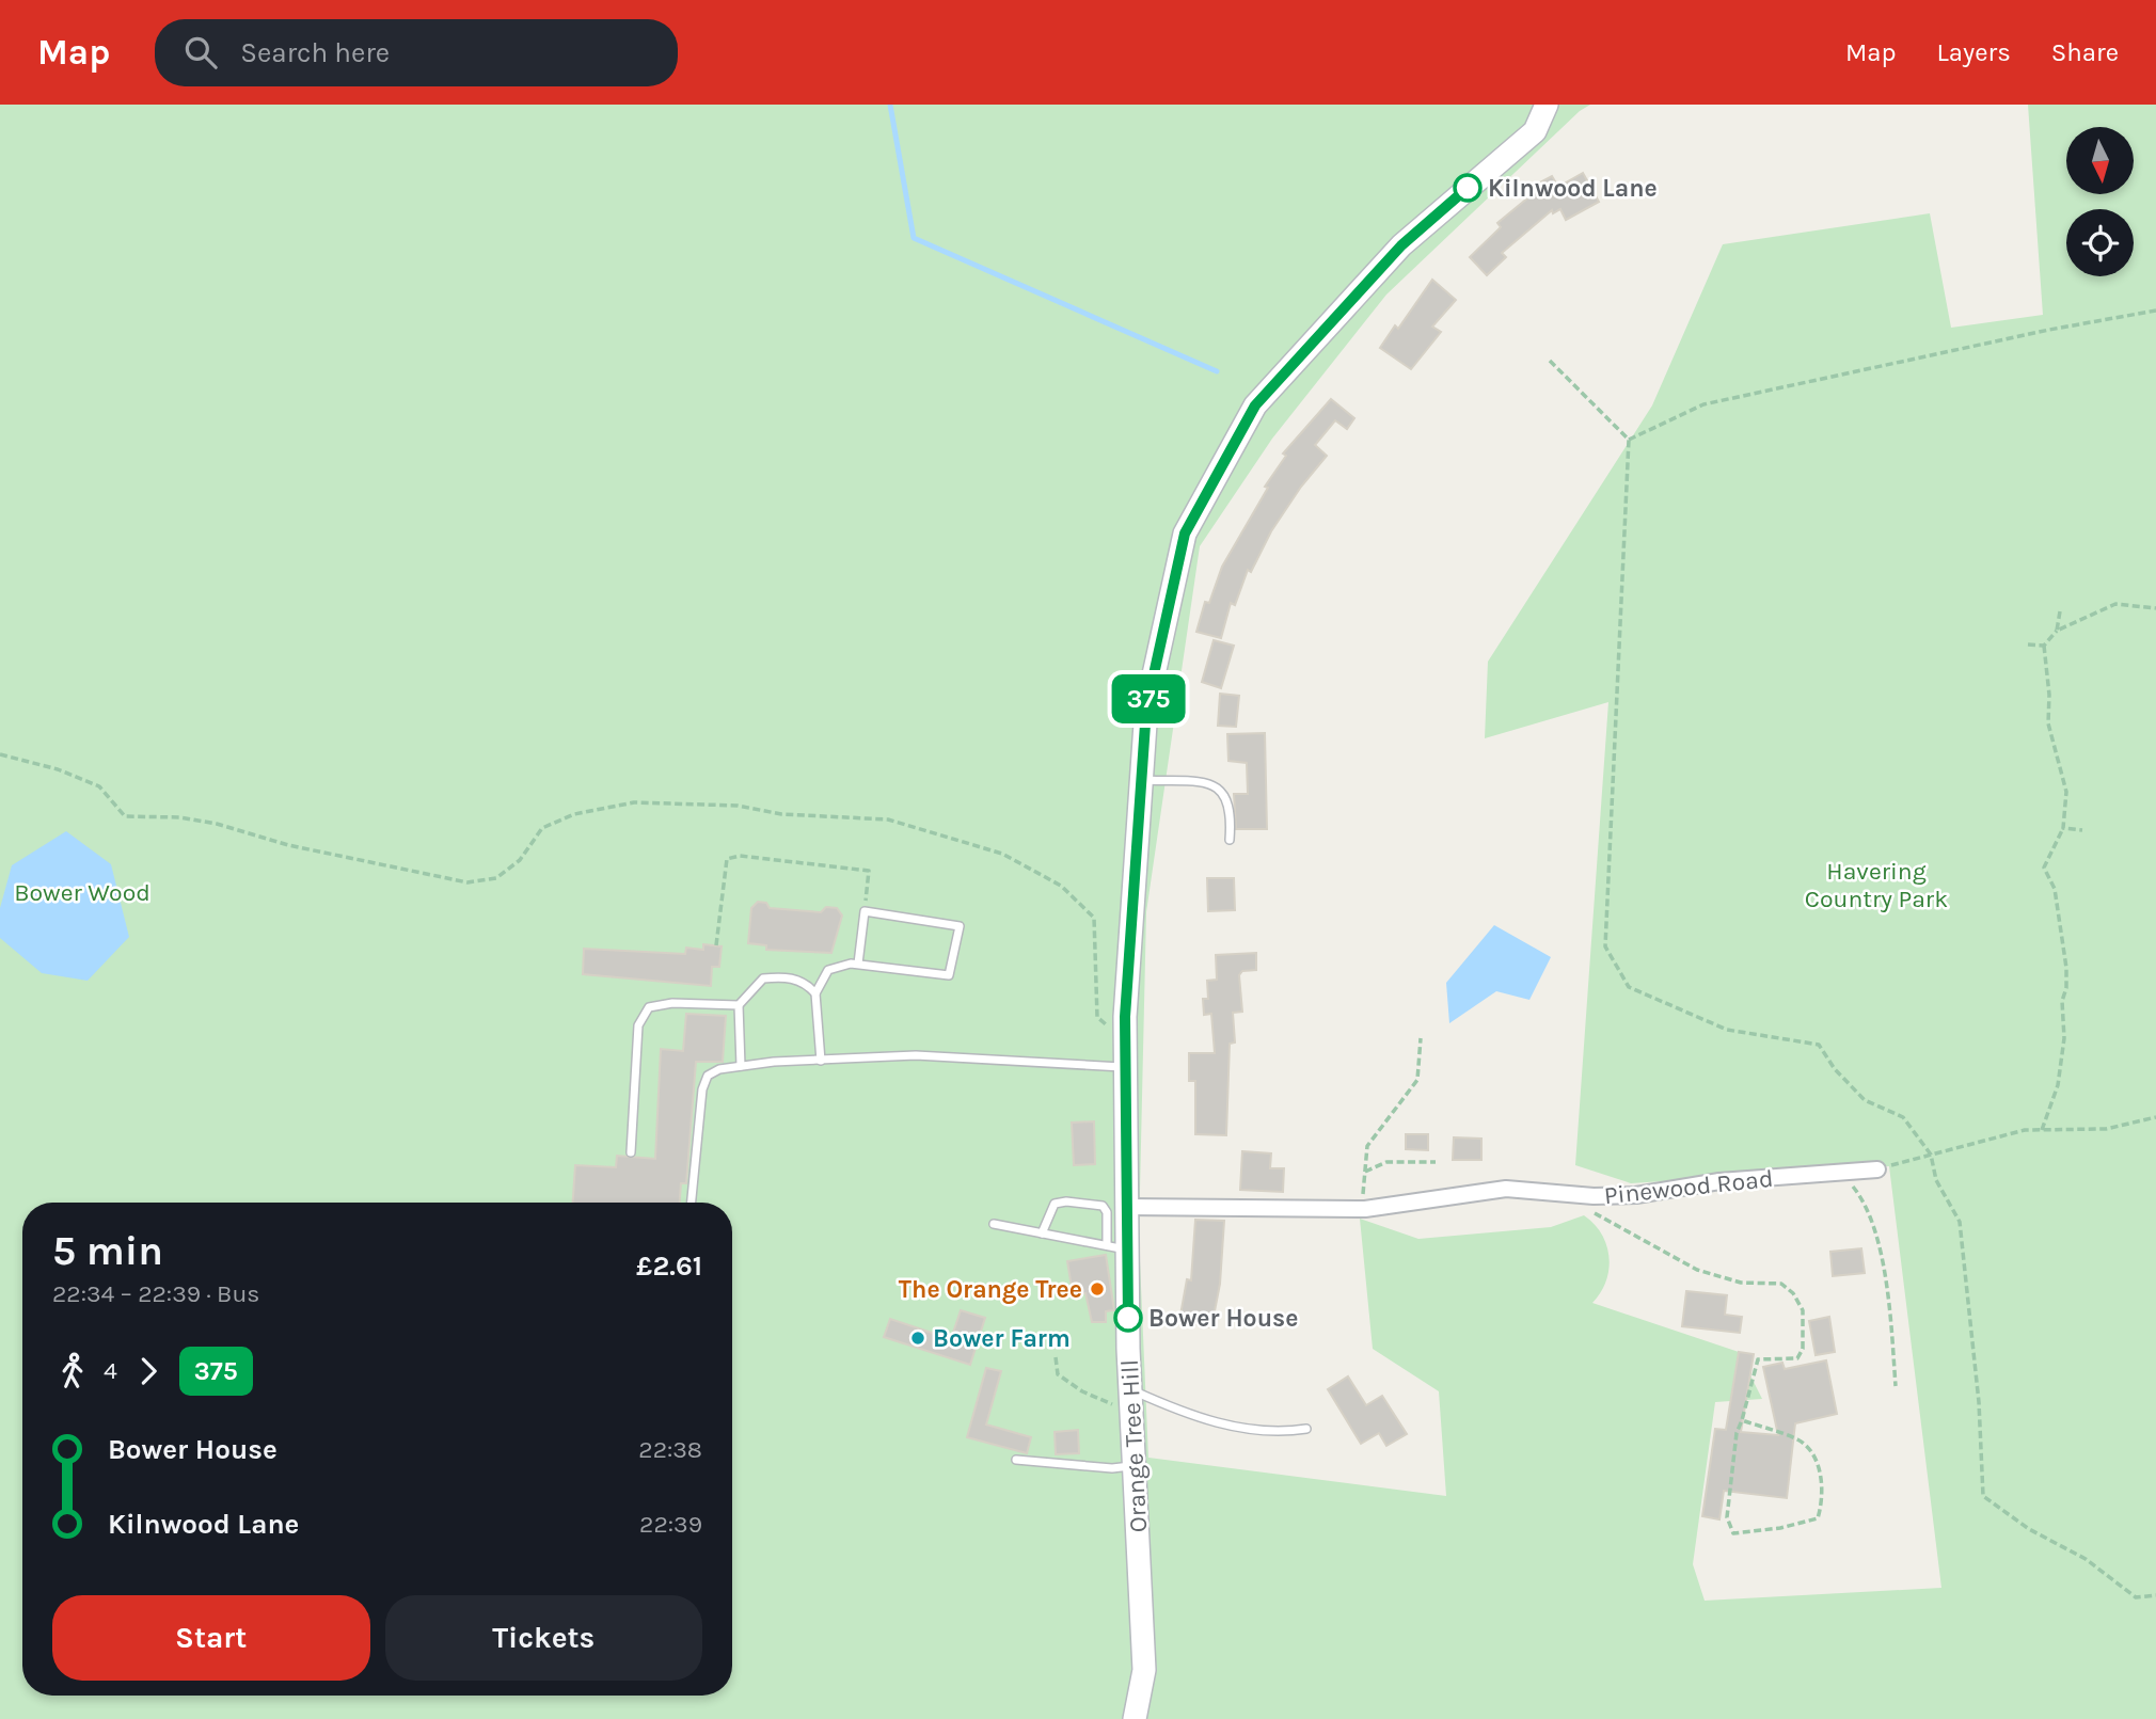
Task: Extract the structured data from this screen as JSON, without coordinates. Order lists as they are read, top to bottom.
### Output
{
  "streets": {
    "main road": ["Orange Tree Hill"],
    "street": ["Pinewood Road"]
  },
  "crossings": [
    ["Pinewood Road", "Orange Tree Hill"]
  ],
  "parks": ["Havering Country Park", "Bower Wood"],
  "places": [
    "Kilnwood Lane",
    "The Orange Tree",
    "Bower House",
    "Bower Farm"
  ],
  "lines": ["bus line 375"],
  "north": "bottom",
  "page": {
    "header": "Map",
    "search": "Search here",
    "nav": ["Map", "Layers", "Share"],
    "on_map": "375",
    "heading": ["5 min", "22:34 – 22:39 · Bus", "£2.61"],
    "legs": ["4", "375"],
    "list": [
      {
        "name": "Bower House",
        "value": "22:38"
      },
      {
        "name": "Kilnwood Lane",
        "value": "22:39"
      }
    ],
    "buttons": ["Start", "Tickets"]
  }
}
